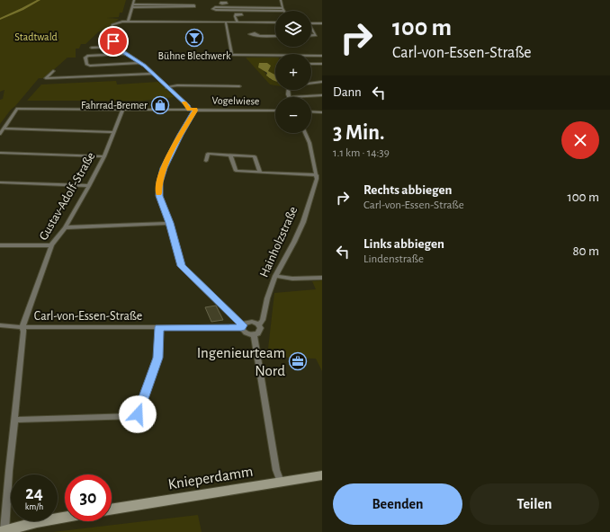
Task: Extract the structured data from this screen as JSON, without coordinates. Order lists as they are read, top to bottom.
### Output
{
  "streets": {
    "main road": ["Knieperdamm"],
    "street": [
      "Vogelwiese",
      "Gustav-Adolf-Straße",
      "Hainholzstraße",
      "Carl-von-Essen-Straße"
    ]
  },
  "crossings": [
    ["Vogelwiese", "Gustav-Adolf-Straße"],
    ["Gustav-Adolf-Straße", "Carl-von-Essen-Straße"],
    ["Hainholzstraße", "Carl-von-Essen-Straße"]
  ],
  "parks": ["Stadtwald"],
  "places": {
    "bar": ["Bühne Blechwerk"],
    "shop": ["Fahrrad-Bremer"],
    "office": ["Ingenieurteam Nord"]
  },
  "page": {
    "turn": ["100 m", "Carl-von-Essen-Straße"],
    "map_buttons": ["+", "−"],
    "then": "Dann",
    "heading": ["3 Min.", "1.1 km · 14:39"],
    "list": [
      {
        "name": "Rechts abbiegen",
        "note": "Carl-von-Essen-Straße",
        "value": "100 m"
      },
      {
        "name": "Links abbiegen",
        "note": "Lindenstraße",
        "value": "80 m"
      }
    ],
    "speed": "24 km/h",
    "limit": "30",
    "buttons": ["Beenden", "Teilen"]
  }
}
